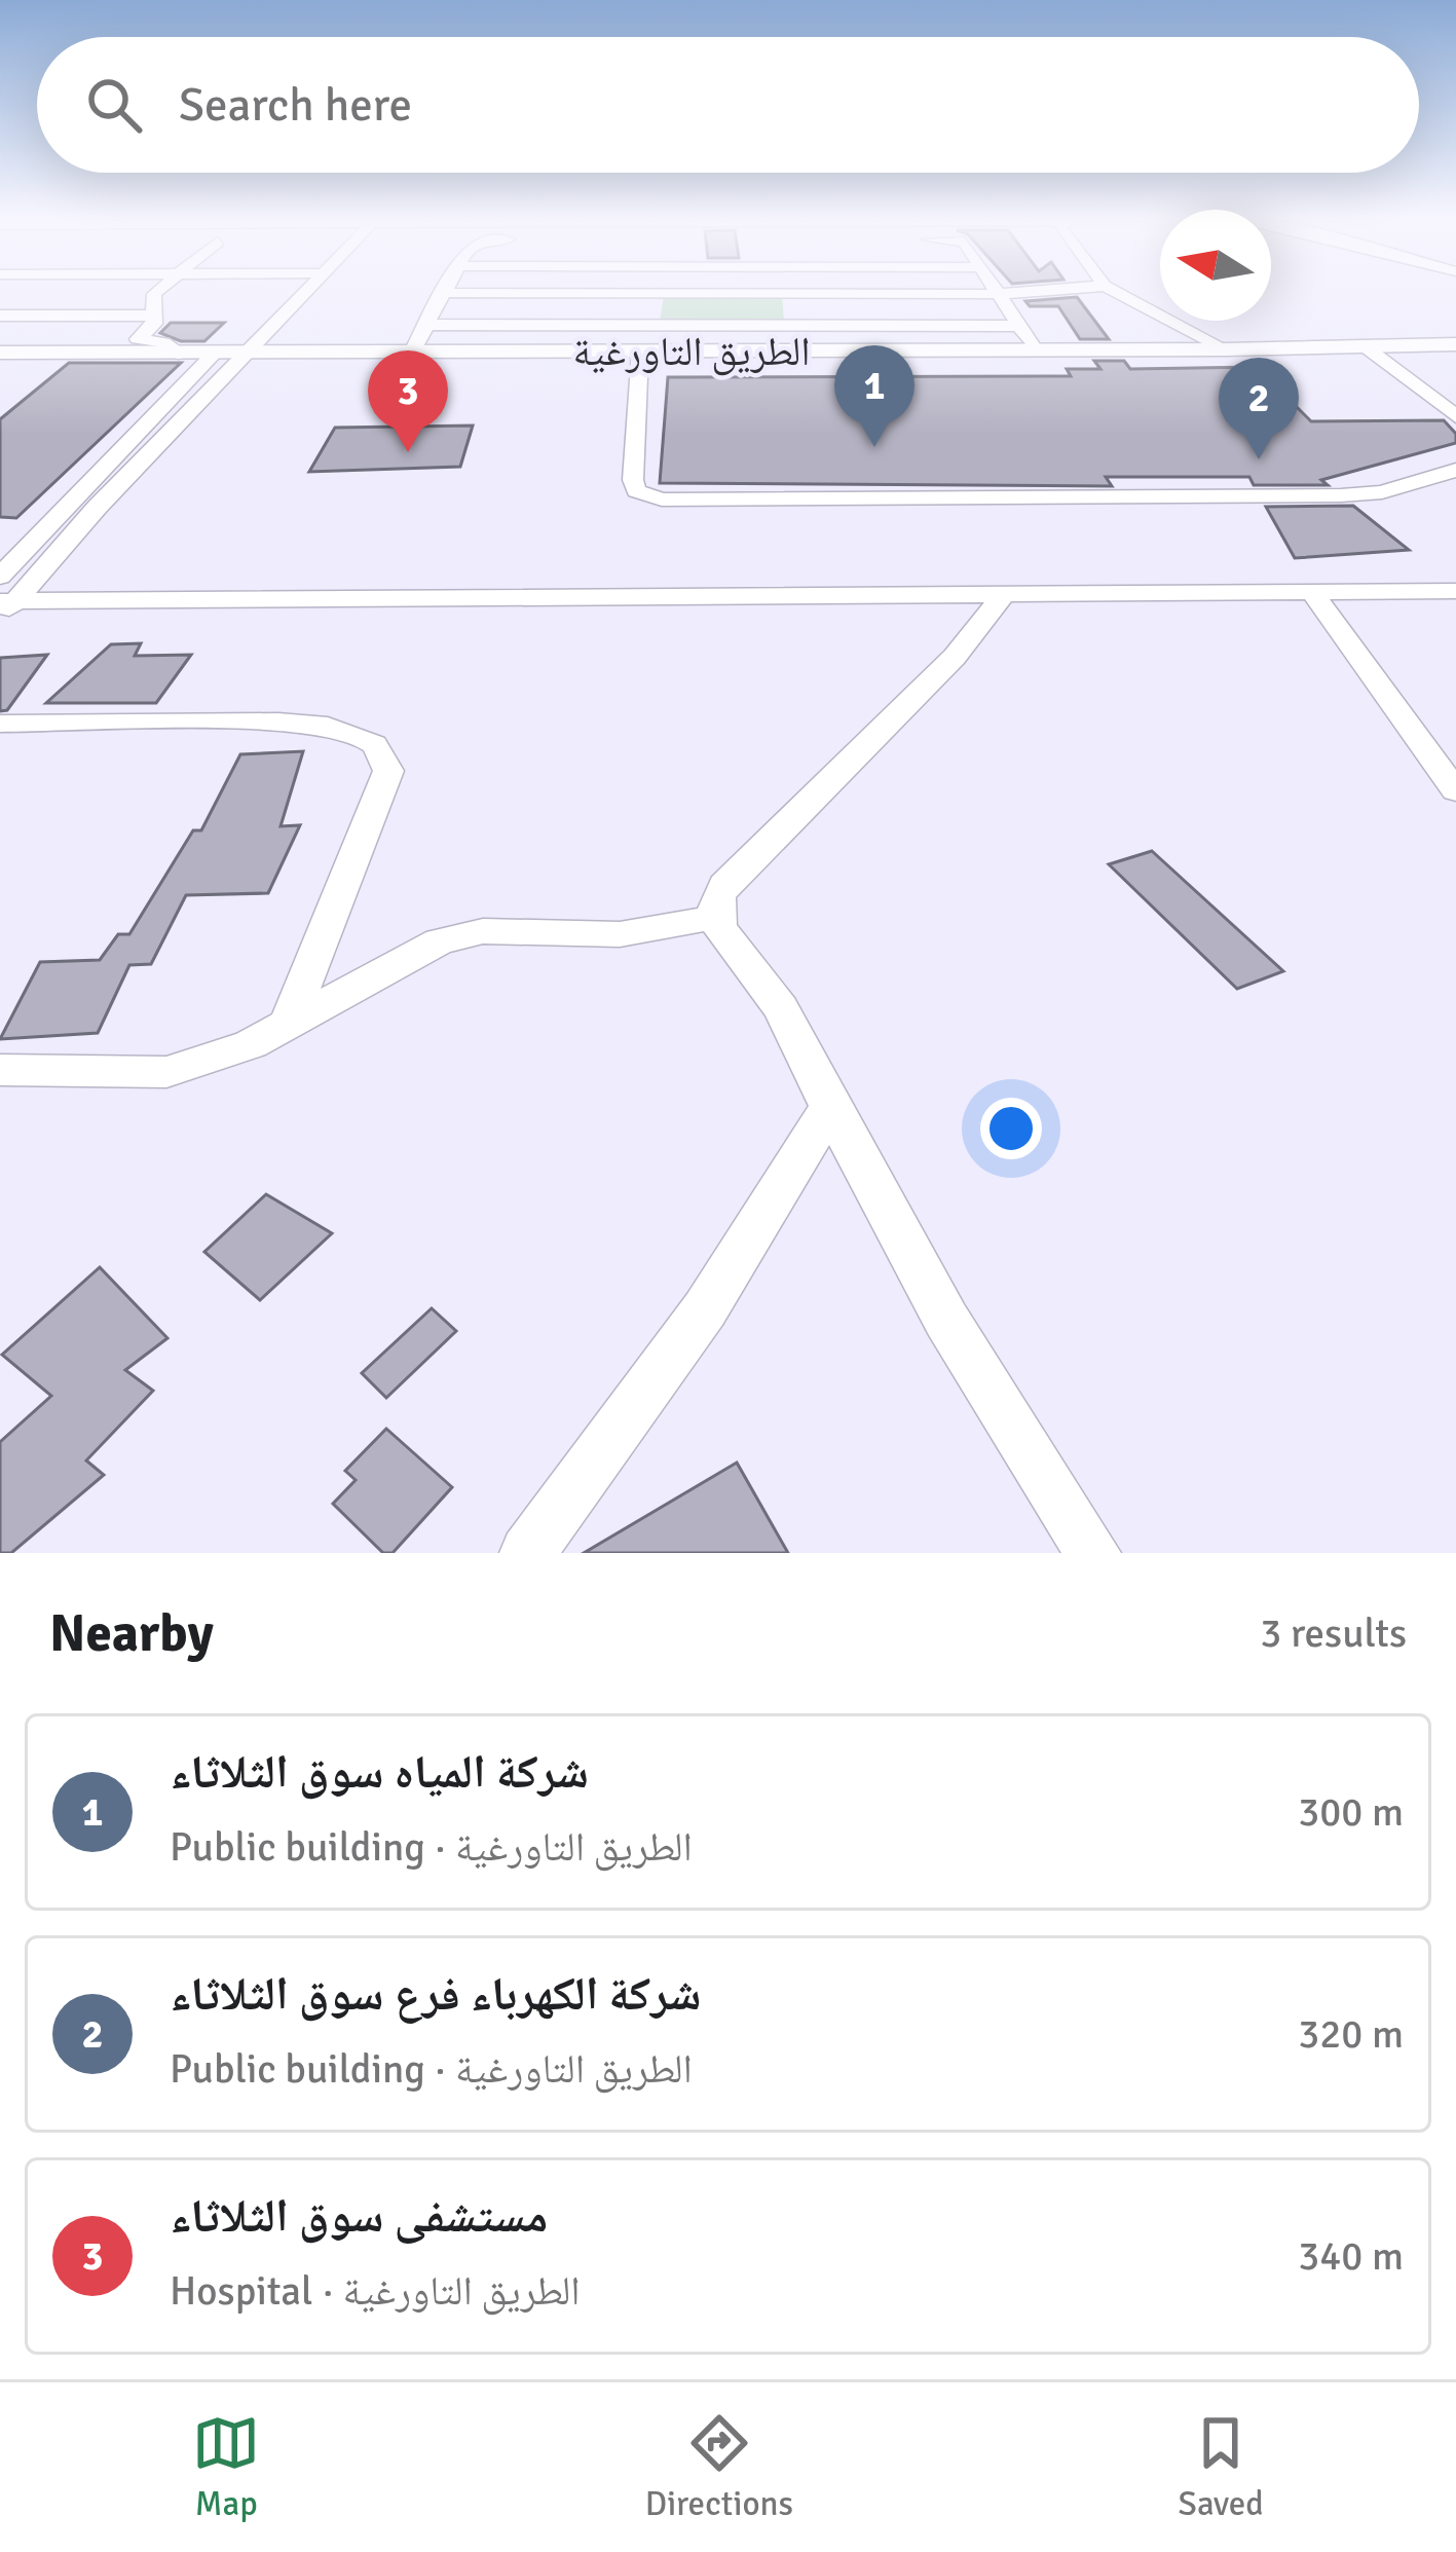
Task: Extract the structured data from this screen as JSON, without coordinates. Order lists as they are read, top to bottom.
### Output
{
  "streets": {
    "street": ["الطريق التاورغية"]
  },
  "north": "left",
  "page": {
    "search": "Search here",
    "pins": ["1", "3", "2"],
    "heading": ["Nearby", "3 results"],
    "list": [
      {
        "mark": "1",
        "name": "شركة المياه سوق الثلاثاء",
        "note": "Public building · الطريق التاورغية",
        "value": "300 m"
      },
      {
        "mark": "2",
        "name": "شركة الكهرباء فرع سوق الثلاثاء",
        "note": "Public building · الطريق التاورغية",
        "value": "320 m"
      },
      {
        "mark": "3",
        "name": "مستشفى سوق الثلاثاء",
        "note": "Hospital · الطريق التاورغية",
        "value": "340 m"
      }
    ],
    "nav": ["Map", "Directions", "Saved"]
  }
}
